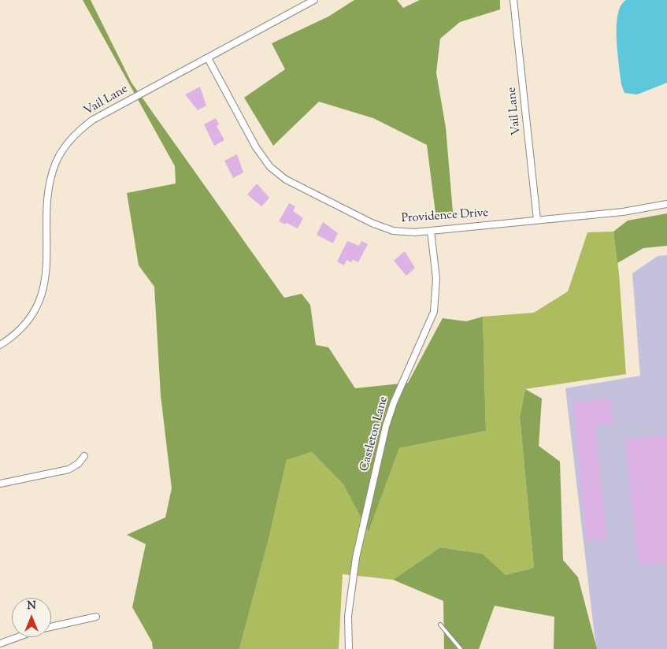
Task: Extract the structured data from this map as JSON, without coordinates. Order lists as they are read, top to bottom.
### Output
{
  "streets": {
    "street": ["Vail Lane", "Providence Drive", "Castleton Lane"]
  },
  "crossings": [
    ["Vail Lane", "Providence Drive"],
    ["Providence Drive", "Castleton Lane"]
  ],
  "north": "top"
}
